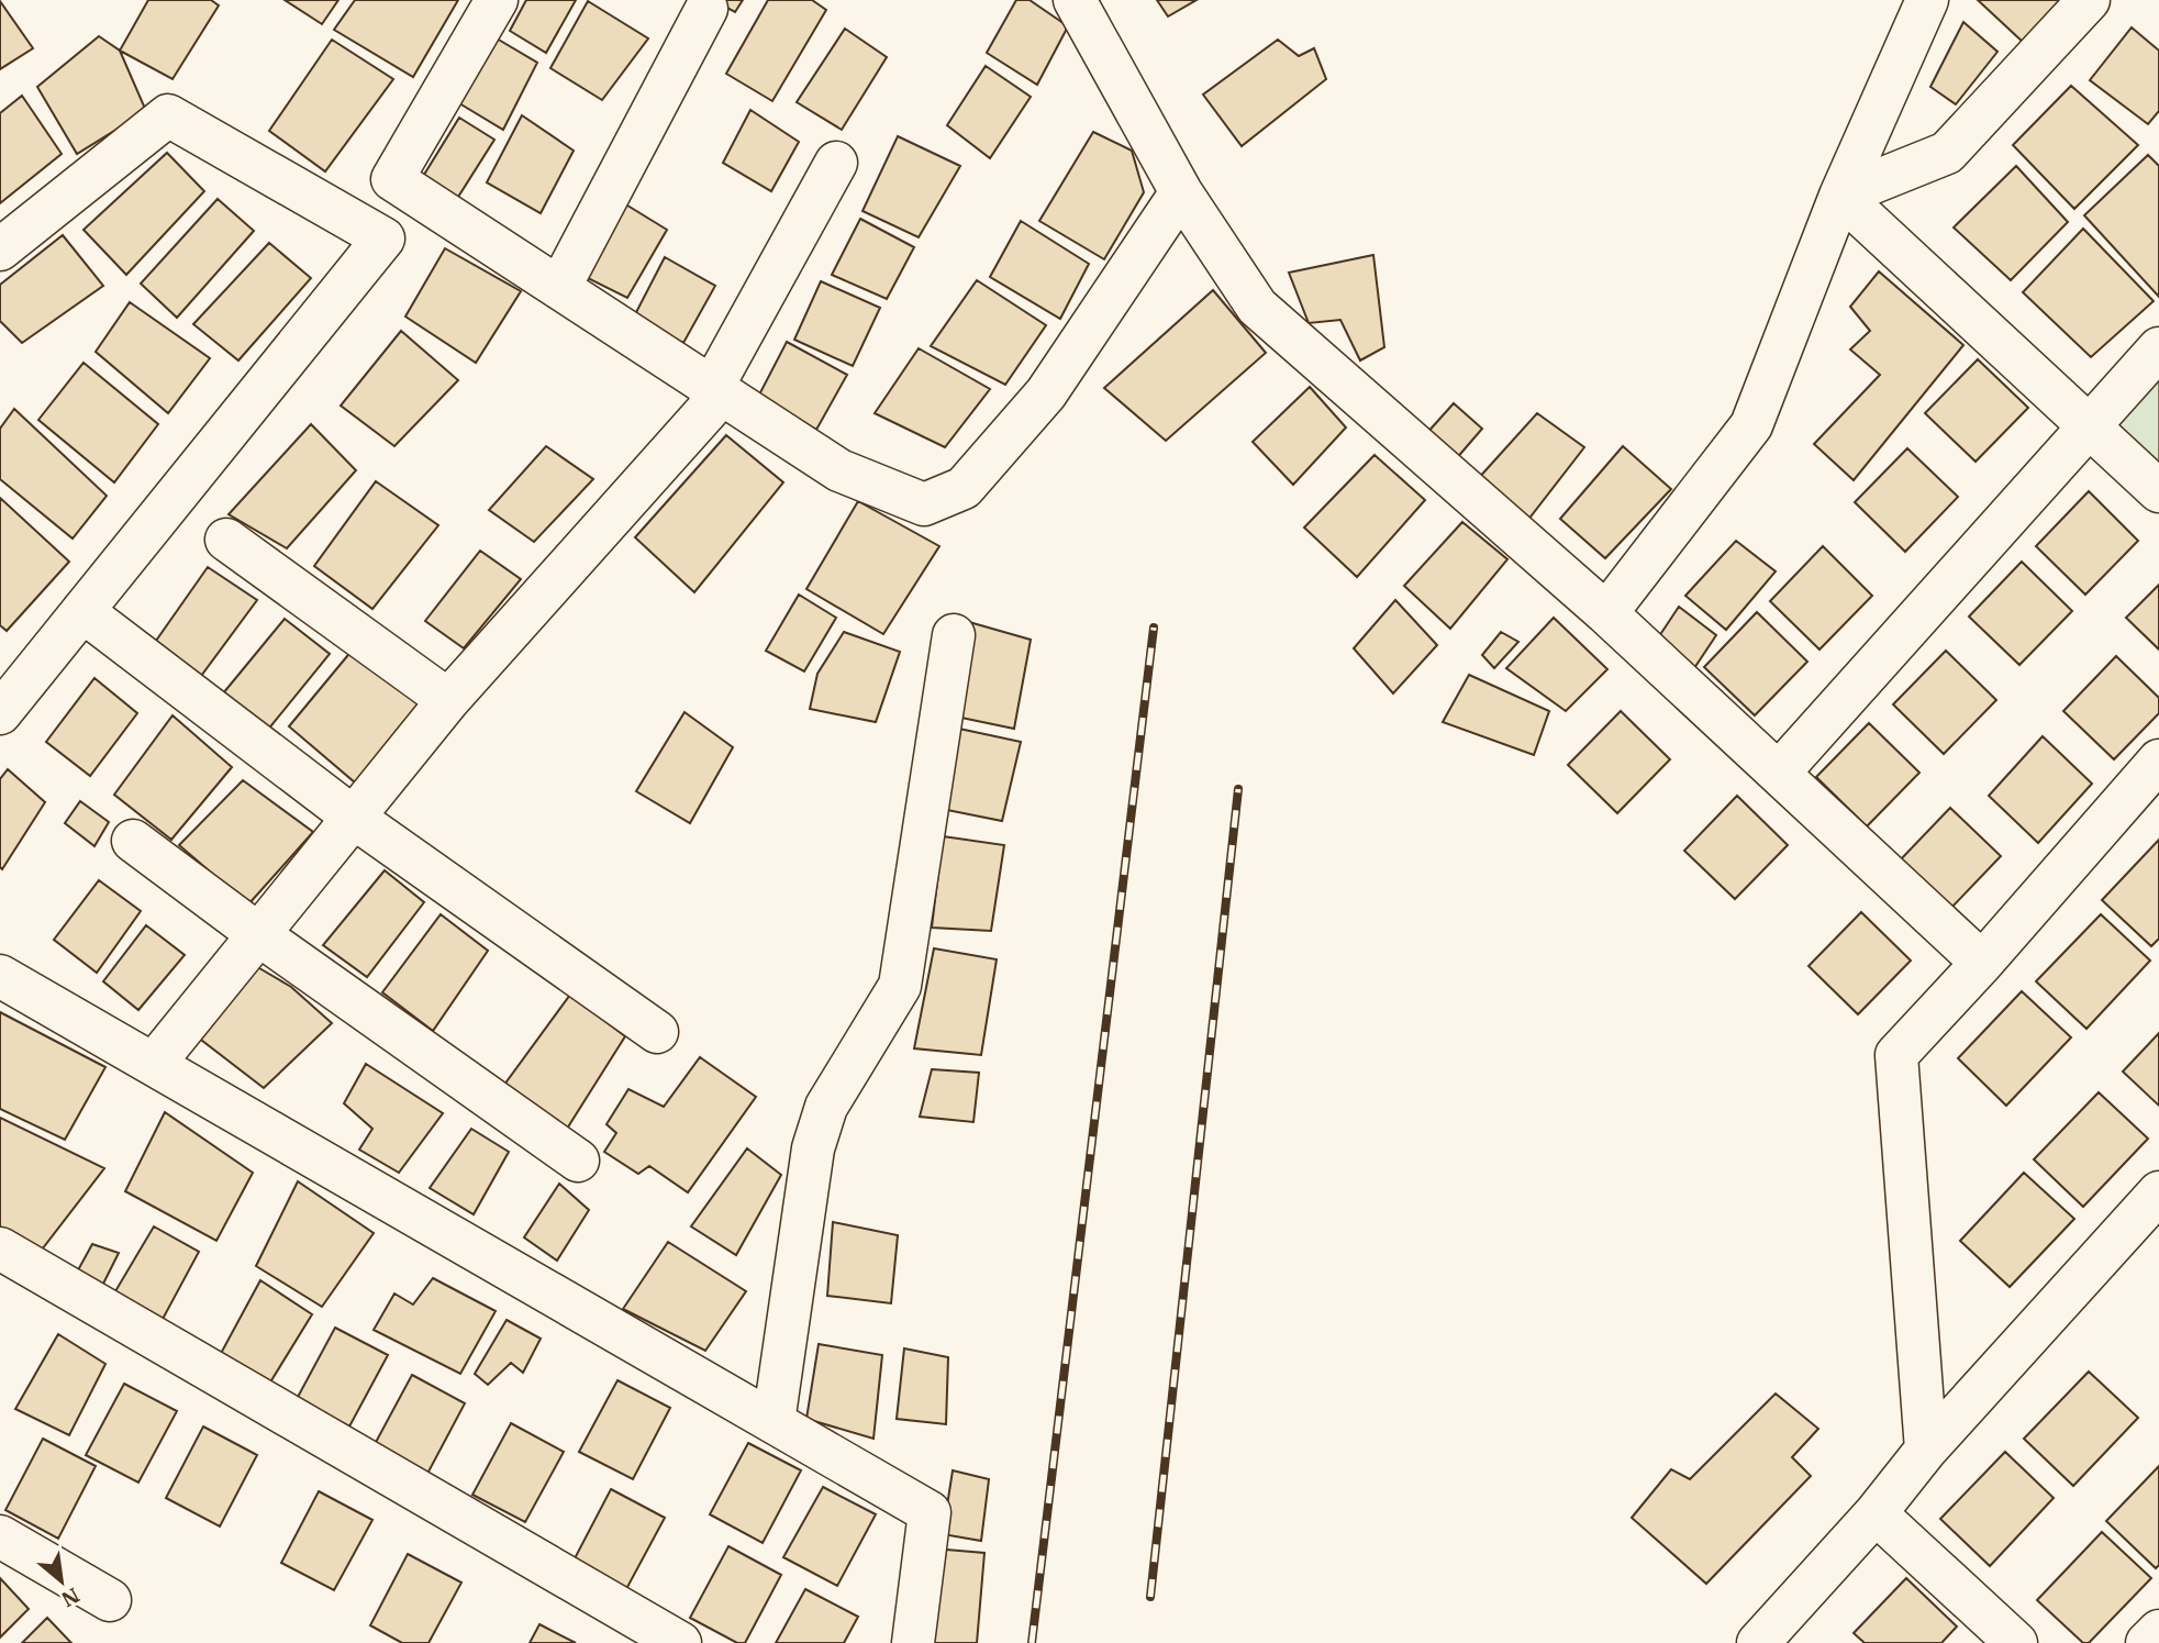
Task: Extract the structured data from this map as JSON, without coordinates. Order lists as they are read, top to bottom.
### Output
{
  "north": "bottom right"
}
